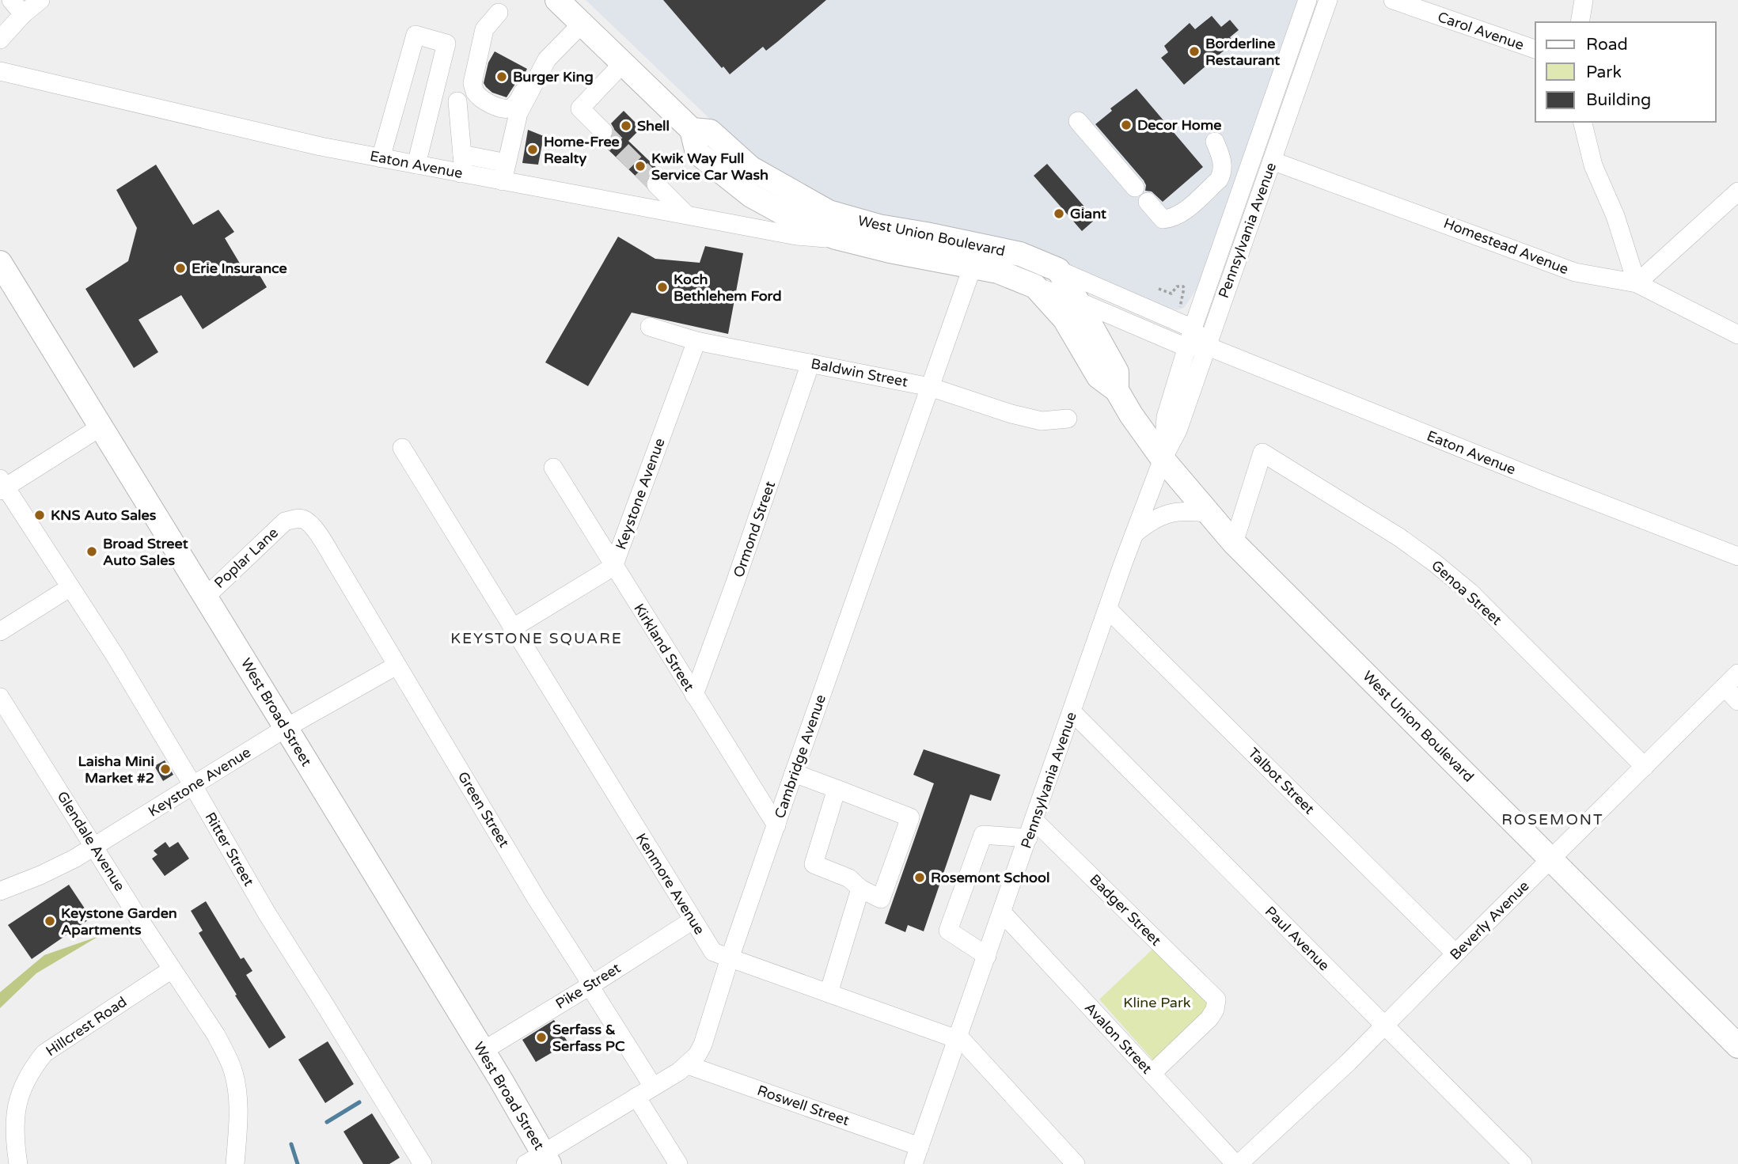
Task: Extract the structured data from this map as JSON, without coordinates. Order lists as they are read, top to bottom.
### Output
{
  "streets": {
    "main road": ["West Union Boulevard", "West Broad Street"],
    "street": [
      "Carol Avenue",
      "Eaton Avenue",
      "Pennsylvania Avenue",
      "Homestead Avenue",
      "Baldwin Street",
      "Keystone Avenue",
      "Ormond Street",
      "Poplar Lane",
      "Genoa Street",
      "Kirkland Street",
      "Cambridge Avenue",
      "Talbot Street",
      "Green Street",
      "Glendale Avenue",
      "Ritter Street",
      "Kenmore Avenue",
      "Badger Street",
      "Beverly Avenue",
      "Paul Avenue",
      "Pike Street",
      "Hillcrest Road",
      "Avalon Street",
      "Roswell Street"
    ]
  },
  "crossings": [
    ["Eaton Avenue", "Pennsylvania Avenue"],
    ["Eaton Avenue", "West Union Boulevard"],
    ["Pennsylvania Avenue", "West Union Boulevard"],
    ["Pennsylvania Avenue", "Homestead Avenue"],
    ["Pennsylvania Avenue", "Talbot Street"],
    ["Pennsylvania Avenue", "Kenmore Avenue"],
    ["Pennsylvania Avenue", "Badger Street"],
    ["Pennsylvania Avenue", "Paul Avenue"],
    ["Pennsylvania Avenue", "Avalon Street"],
    ["Pennsylvania Avenue", "Roswell Street"],
    ["West Union Boulevard", "Genoa Street"],
    ["West Union Boulevard", "Cambridge Avenue"],
    ["West Union Boulevard", "Beverly Avenue"],
    ["Baldwin Street", "Keystone Avenue"],
    ["Baldwin Street", "Ormond Street"],
    ["Baldwin Street", "Cambridge Avenue"],
    ["Keystone Avenue", "Kirkland Street"],
    ["Keystone Avenue", "West Broad Street"],
    ["Keystone Avenue", "Green Street"],
    ["Keystone Avenue", "Glendale Avenue"],
    ["Keystone Avenue", "Ritter Street"],
    ["Keystone Avenue", "Kenmore Avenue"],
    ["Ormond Street", "Kirkland Street"],
    ["Poplar Lane", "West Broad Street"],
    ["Poplar Lane", "Green Street"],
    ["Genoa Street", "Beverly Avenue"],
    ["Kirkland Street", "Cambridge Avenue"],
    ["West Broad Street", "Cambridge Avenue"],
    ["West Broad Street", "Pike Street"],
    ["Cambridge Avenue", "Green Street"],
    ["Cambridge Avenue", "Kenmore Avenue"],
    ["Cambridge Avenue", "Roswell Street"],
    ["Talbot Street", "Beverly Avenue"],
    ["Green Street", "Pike Street"],
    ["Glendale Avenue", "Hillcrest Road"],
    ["Kenmore Avenue", "Pike Street"],
    ["Badger Street", "Avalon Street"],
    ["Beverly Avenue", "Paul Avenue"],
    ["Beverly Avenue", "Avalon Street"]
  ],
  "districts": ["KEYSTONE SQUARE", "ROSEMONT"],
  "parks": ["Kline Park"],
  "places": [
    "Borderline Restaurant",
    "Burger King",
    "Decor Home",
    "Shell",
    "Home-Free Realty",
    "Kwik Way Full Service Car Wash",
    "Giant",
    "Erie Insurance",
    "Koch Bethlehem Ford",
    "KNS Auto Sales",
    "Broad Street Auto Sales",
    "Laisha Mini Market #2",
    "Rosemont School",
    "Keystone Garden Apartments",
    "Serfass & Serfass PC"
  ],
  "legend": ["Road", "Park", "Building"]
}
